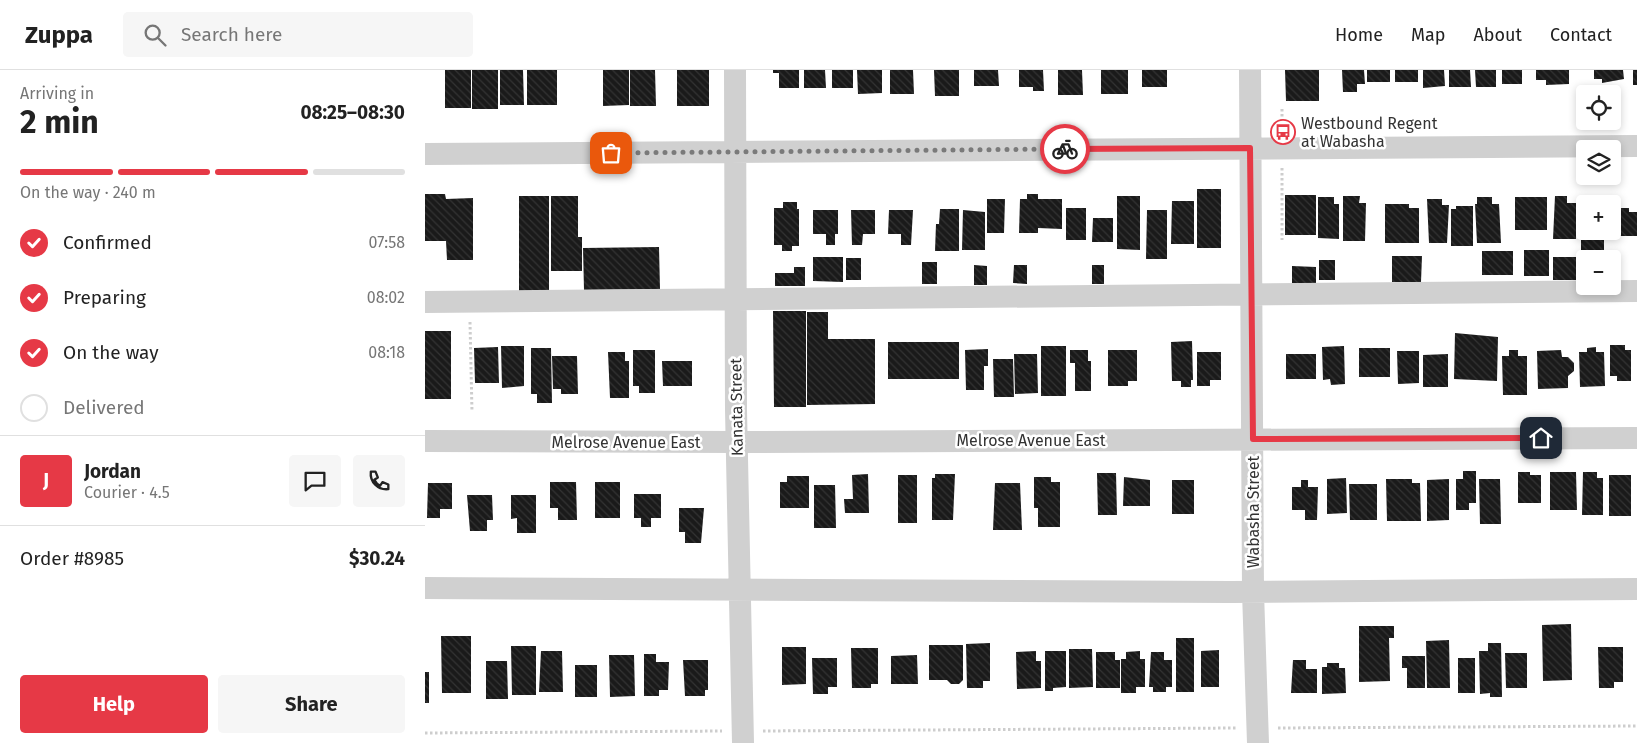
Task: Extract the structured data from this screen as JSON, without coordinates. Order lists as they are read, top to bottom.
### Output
{
  "streets": {
    "street": ["Kanata Street", "Melrose Avenue East", "Wabasha Street"]
  },
  "crossings": [
    ["Kanata Street", "Melrose Avenue East"],
    ["Melrose Avenue East", "Wabasha Street"]
  ],
  "places": {
    "bus stop": ["Westbound Regent at Wabasha"]
  },
  "page": {
    "header": "Zuppa",
    "search": "Search here",
    "nav": [
      "Home",
      "Map",
      "About",
      "Contact"
    ],
    "heading": ["2 min", "Arriving in", "08:25–08:30"],
    "panel": [
      "Jordan",
      "Courier · 4.5",
      "Order #8985",
      "$30.24"
    ],
    "map_buttons": ["+", "−"],
    "bar": "On the way · 240 m",
    "list": [
      ["Confirmed", "07:58"],
      ["Preparing", "08:02"],
      ["On the way", "08:18"],
      "Delivered"
    ],
    "round": "J",
    "buttons": ["Help", "Share"]
  }
}
